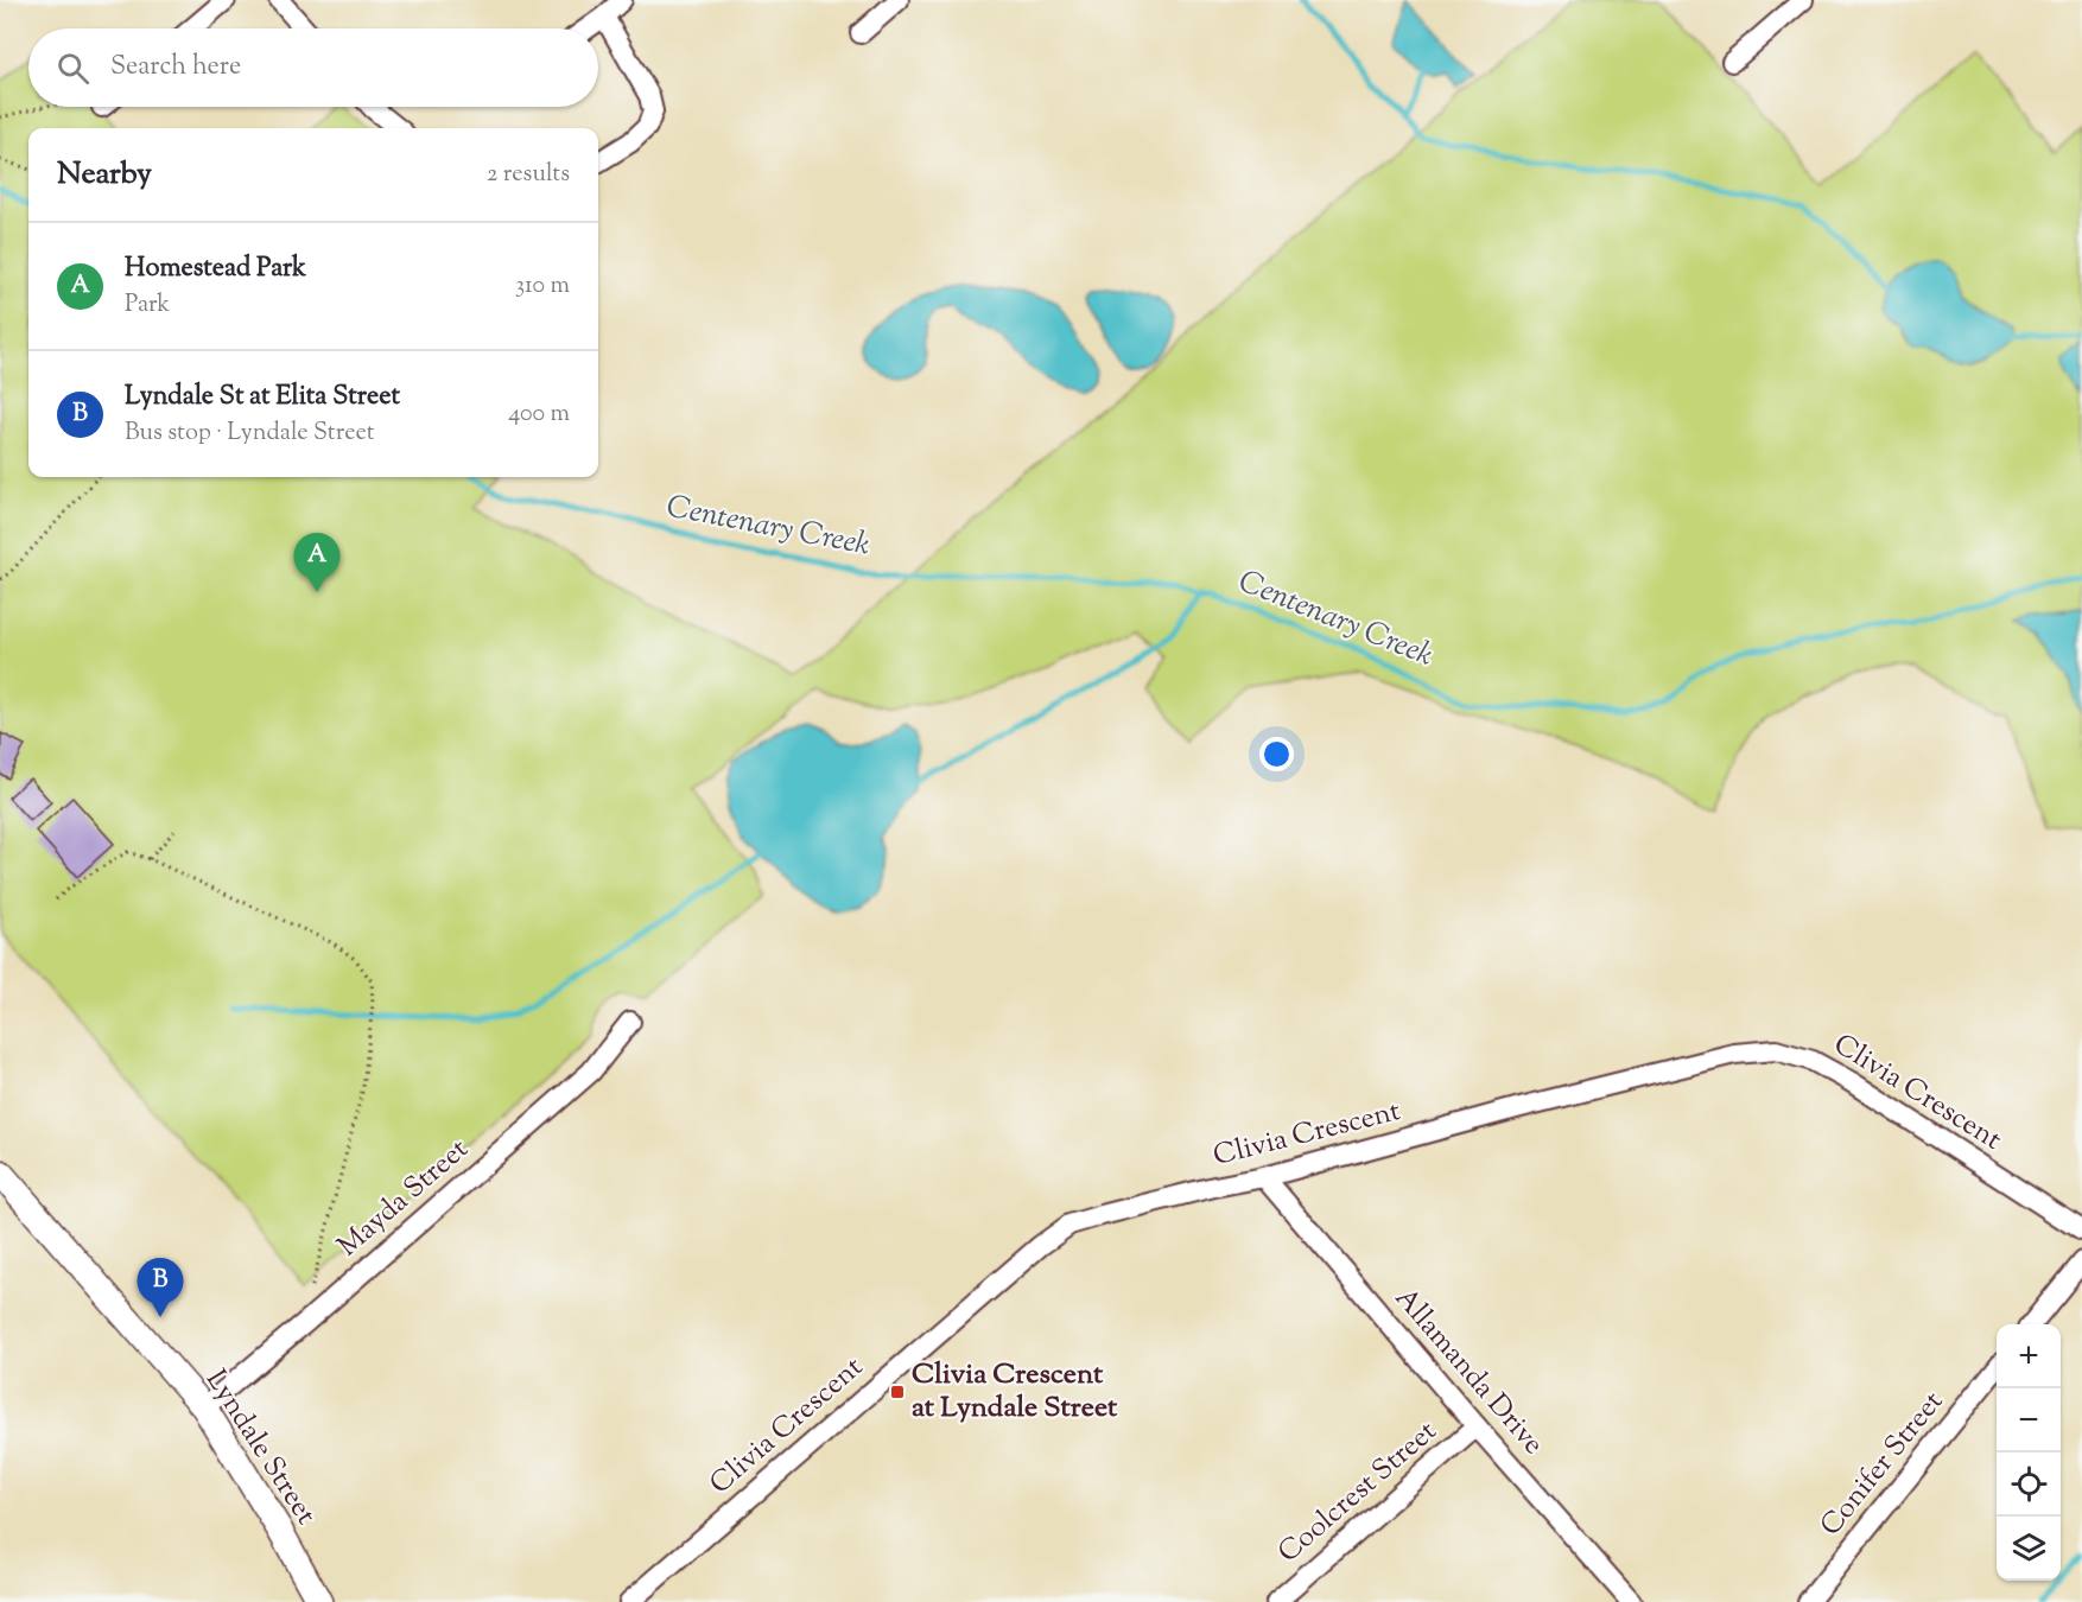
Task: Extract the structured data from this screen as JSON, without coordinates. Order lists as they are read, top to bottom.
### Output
{
  "streets": {
    "street": [
      "Clivia Crescent",
      "Mayda Street",
      "Allamanda Drive",
      "Lyndale Street",
      "Conifer Street",
      "Coolcrest Street"
    ]
  },
  "crossings": [
    ["Clivia Crescent", "Allamanda Drive"],
    ["Mayda Street", "Lyndale Street"],
    ["Allamanda Drive", "Coolcrest Street"]
  ],
  "water": ["Centenary Creek"],
  "places": {
    "transit": ["Clivia Crescent at Lyndale Street"]
  },
  "page": {
    "search": "Search here",
    "heading": ["Nearby", "2 results"],
    "list": [
      {
        "mark": "A",
        "name": "Homestead Park",
        "note": "Park",
        "value": "310 m"
      },
      {
        "mark": "B",
        "name": "Lyndale St at Elita Street",
        "note": "Bus stop · Lyndale Street",
        "value": "400 m"
      }
    ],
    "pins": ["A", "B"],
    "map_buttons": ["+", "−"]
  }
}
